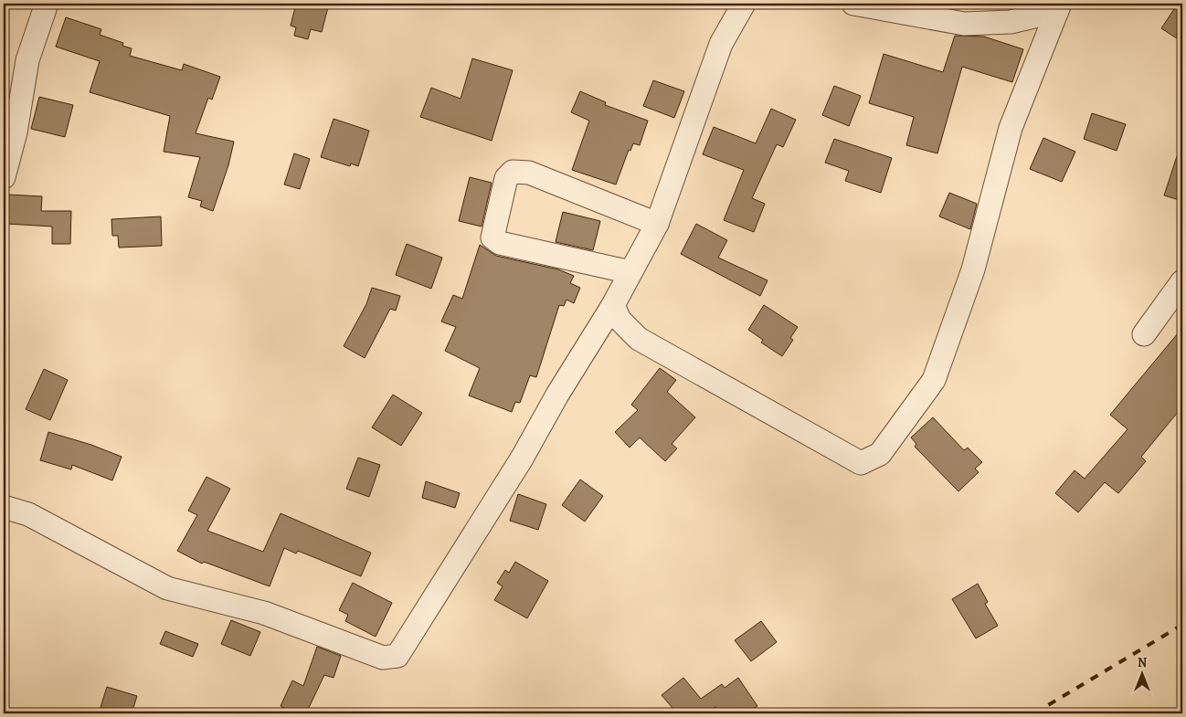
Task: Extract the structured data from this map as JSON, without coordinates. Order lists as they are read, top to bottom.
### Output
{
  "north": "top"
}
